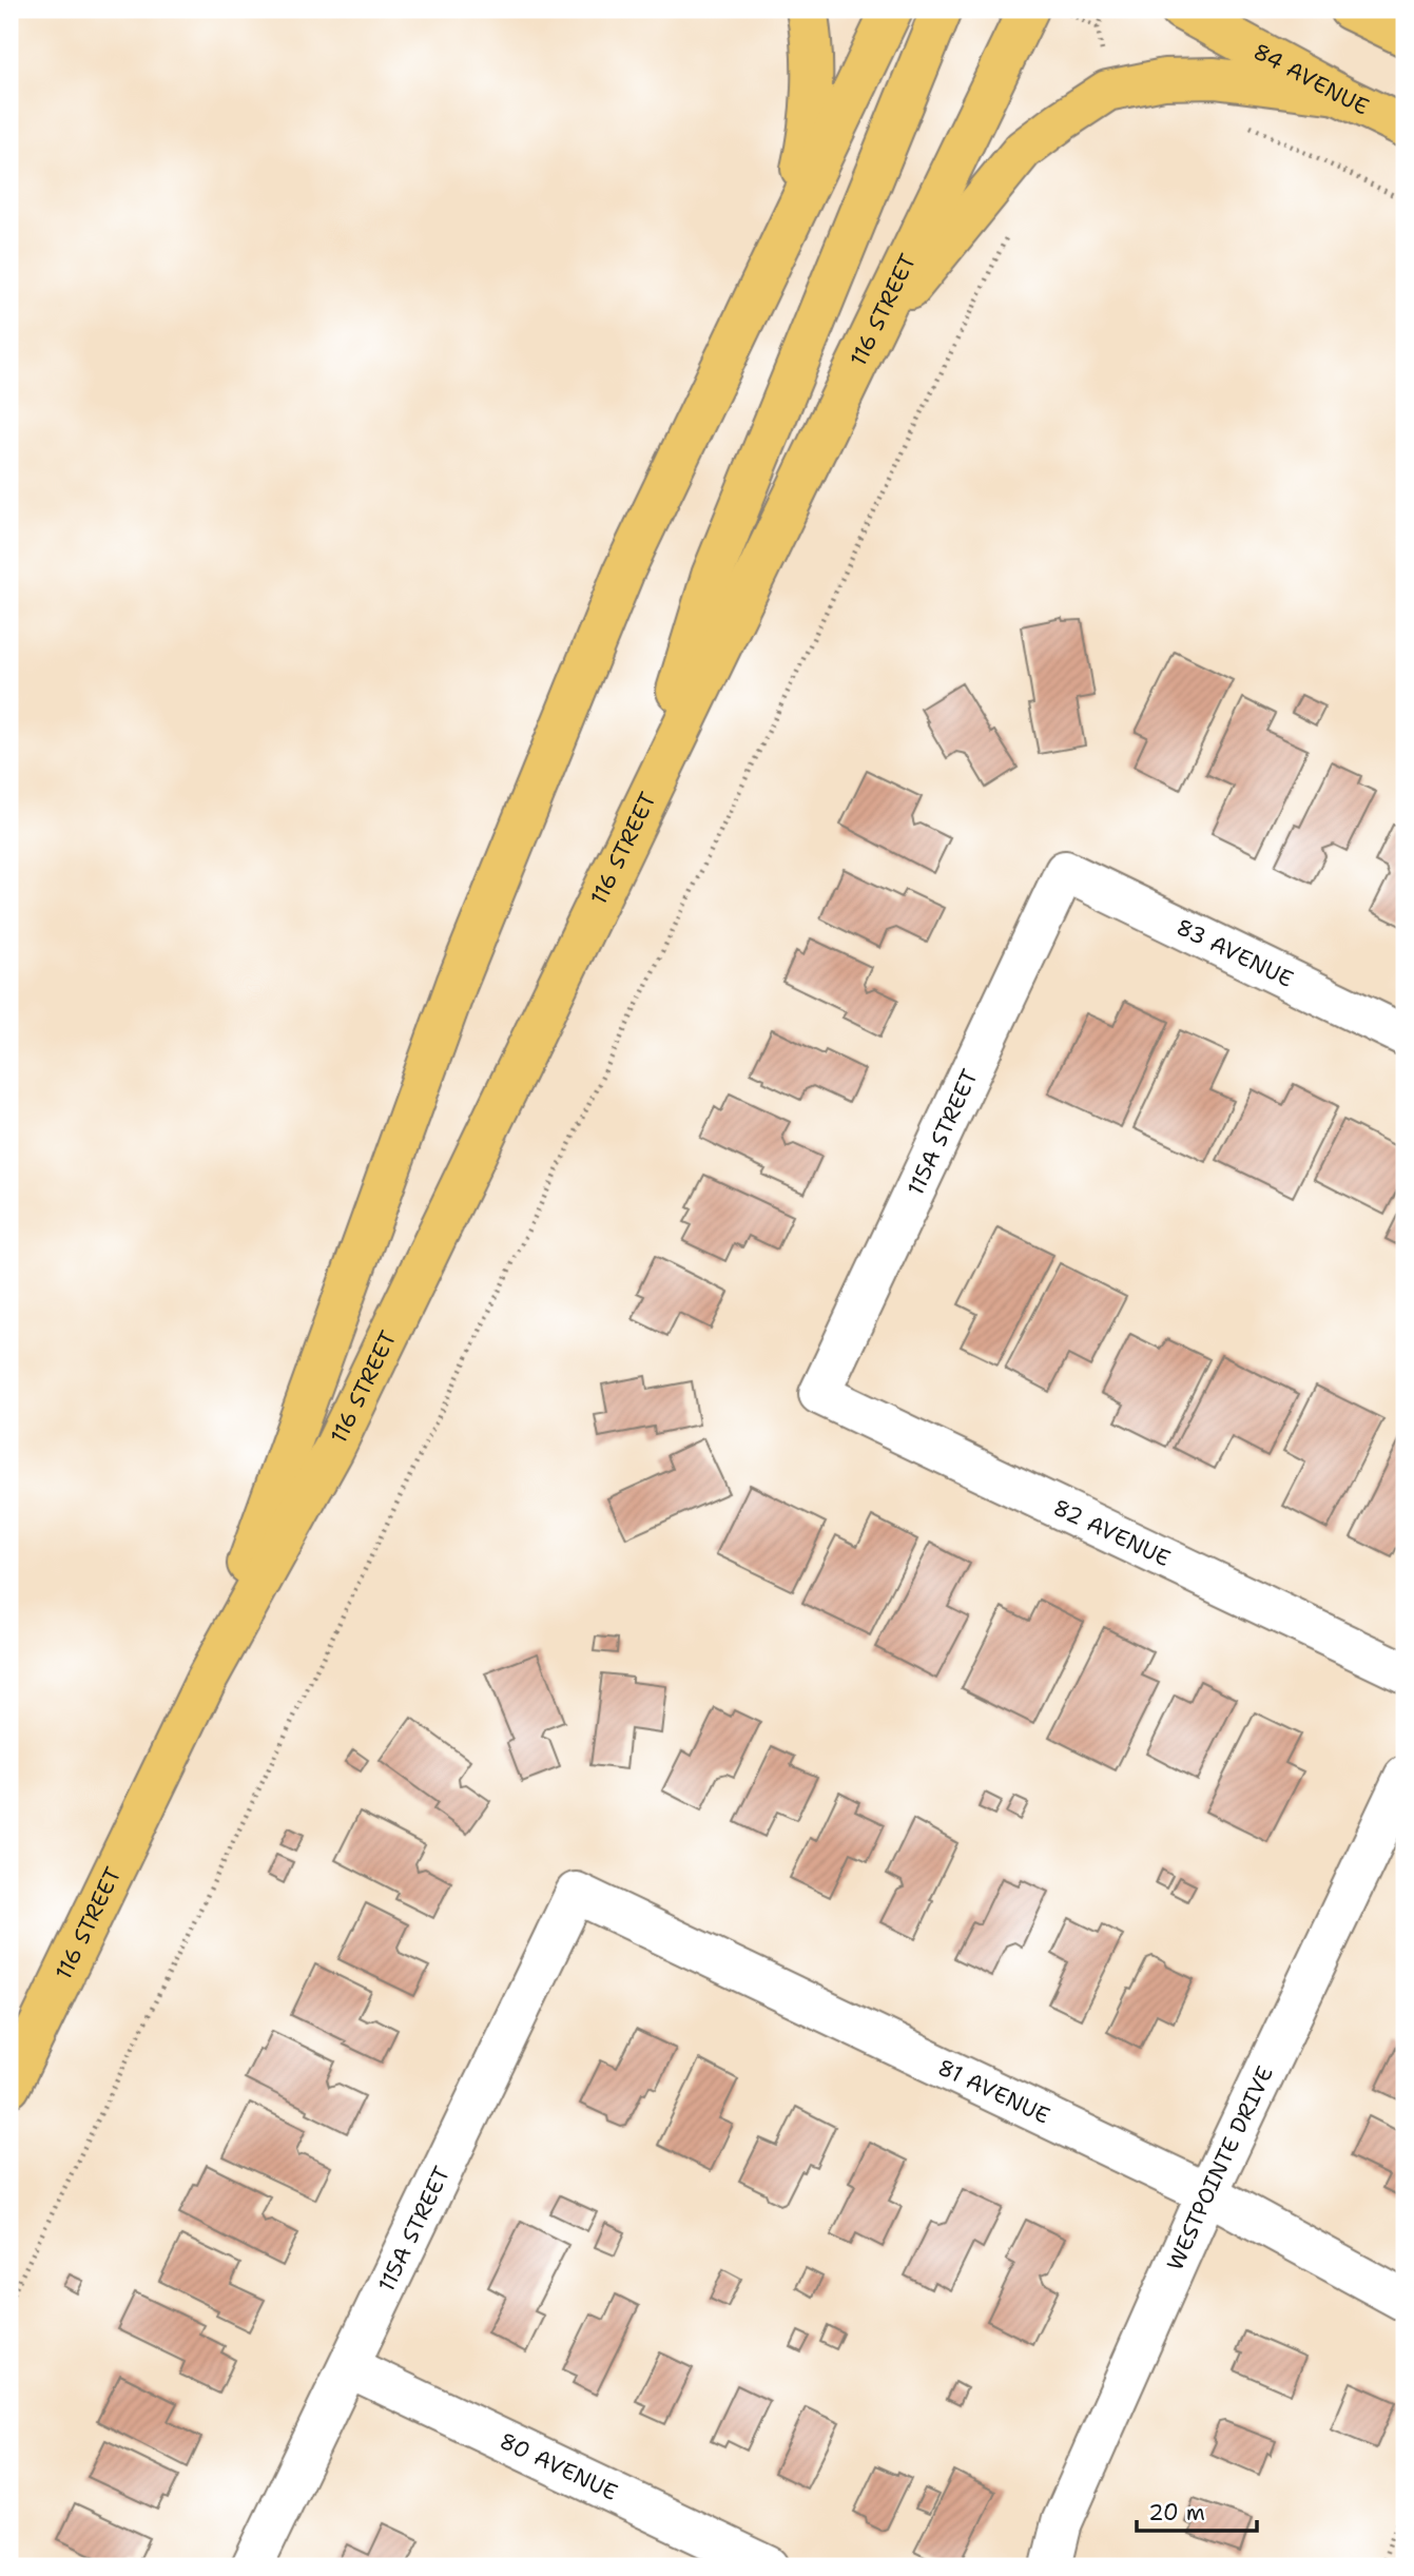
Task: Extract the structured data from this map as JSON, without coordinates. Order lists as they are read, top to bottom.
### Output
{
  "streets": {
    "main road": ["84 AVENUE", "116 STREET"],
    "street": [
      "83 AVENUE",
      "115A STREET",
      "82 AVENUE",
      "81 AVENUE",
      "WESTPOINTE DRIVE",
      "80 AVENUE"
    ]
  },
  "crossings": [
    ["83 AVENUE", "115A STREET"],
    ["115A STREET", "82 AVENUE"],
    ["115A STREET", "81 AVENUE"],
    ["115A STREET", "80 AVENUE"],
    ["81 AVENUE", "WESTPOINTE DRIVE"]
  ],
  "scale_bar": "20 m"
}
